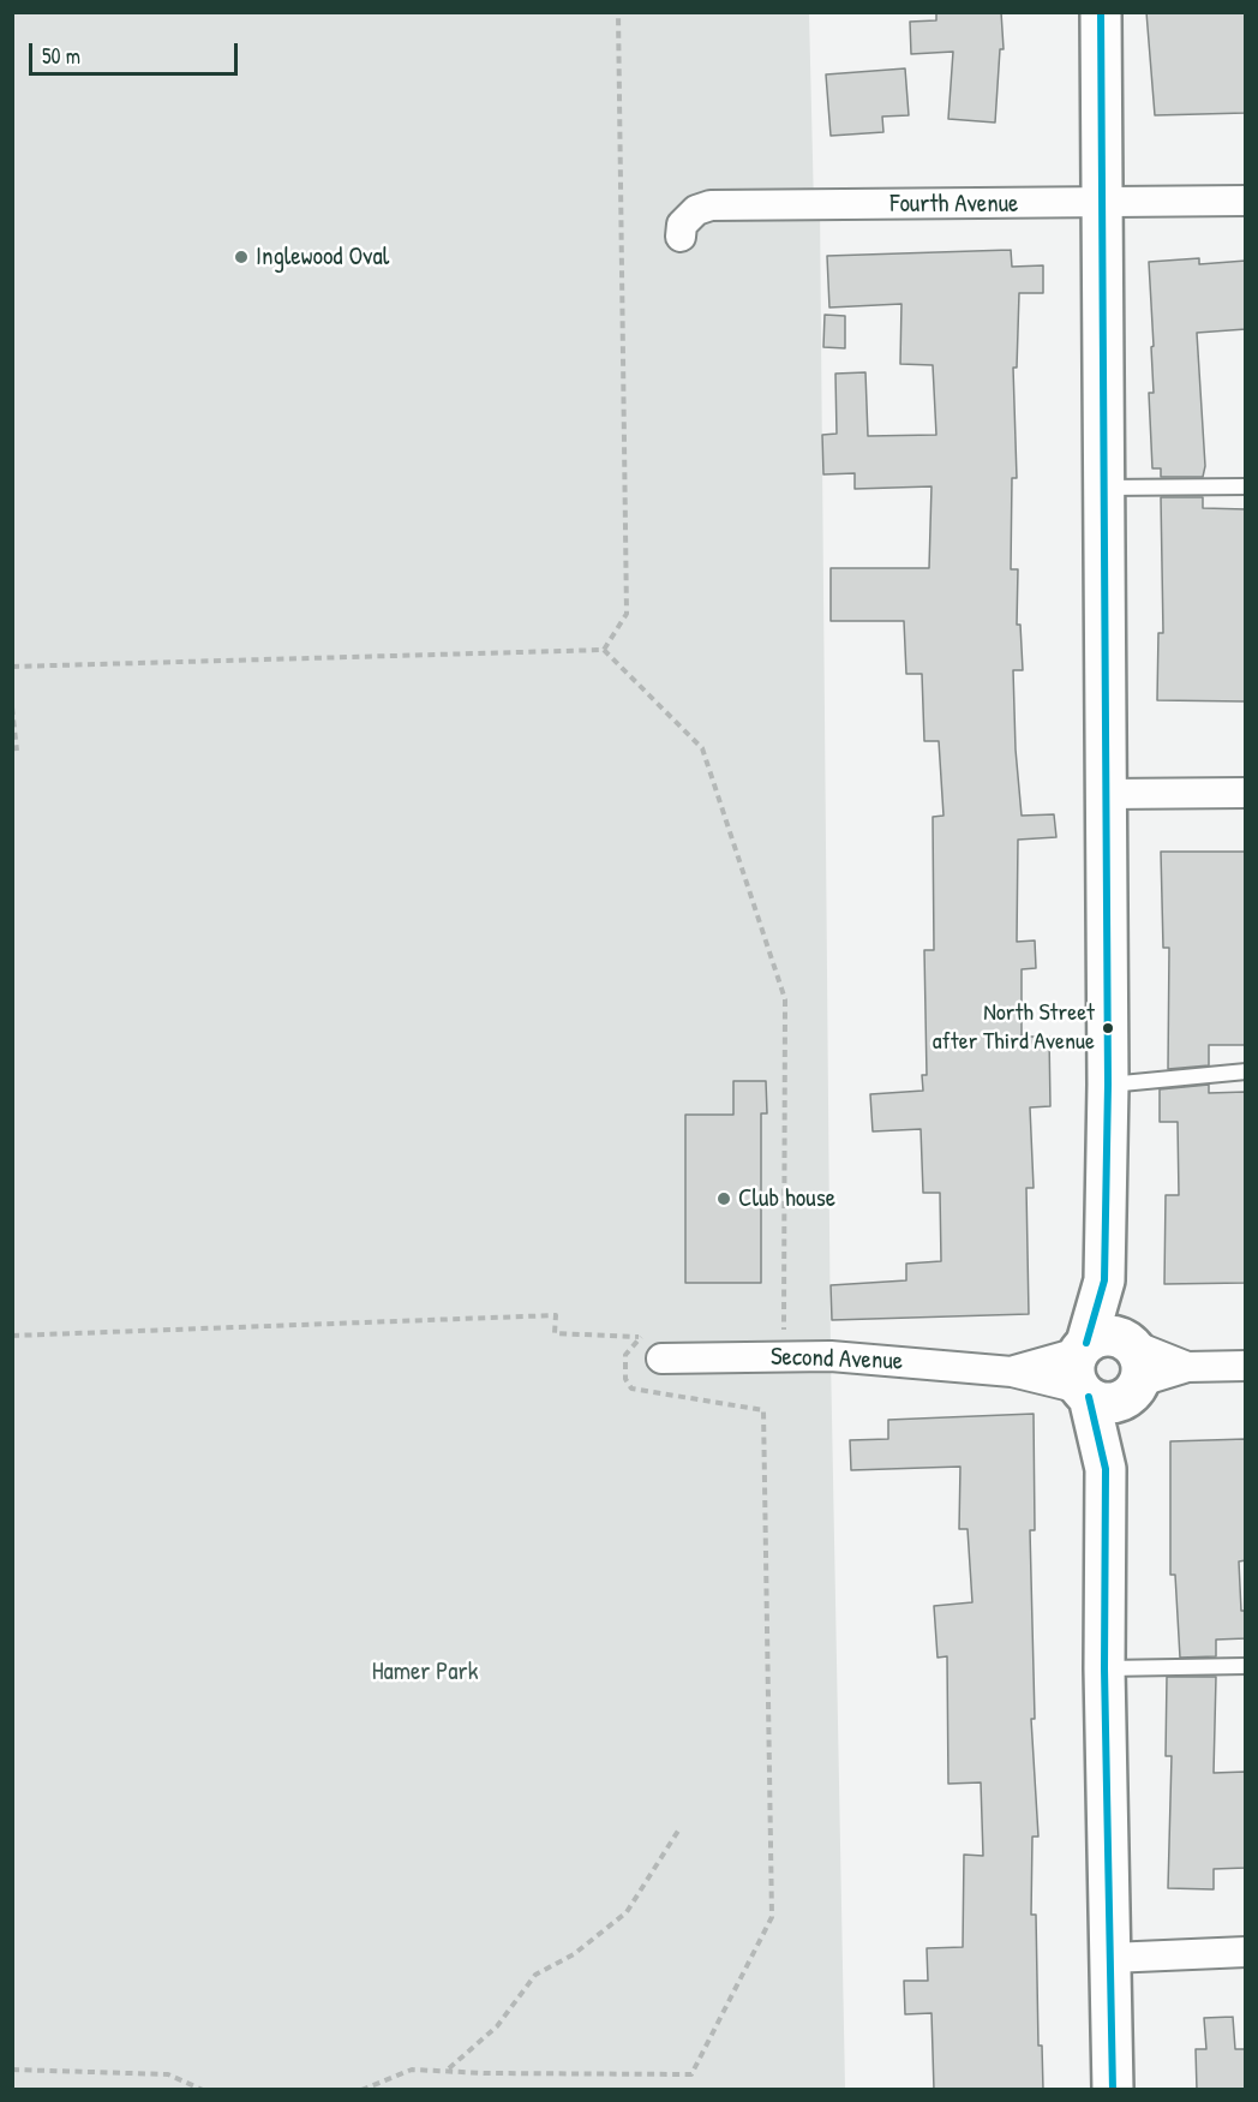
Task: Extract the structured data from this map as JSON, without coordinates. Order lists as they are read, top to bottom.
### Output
{
  "streets": {
    "street": ["Fourth Avenue", "Second Avenue"]
  },
  "parks": ["Hamer Park"],
  "places": ["Inglewood Oval", "North Street after Third Avenue", "Club house"],
  "scale_bar": "50 m"
}
